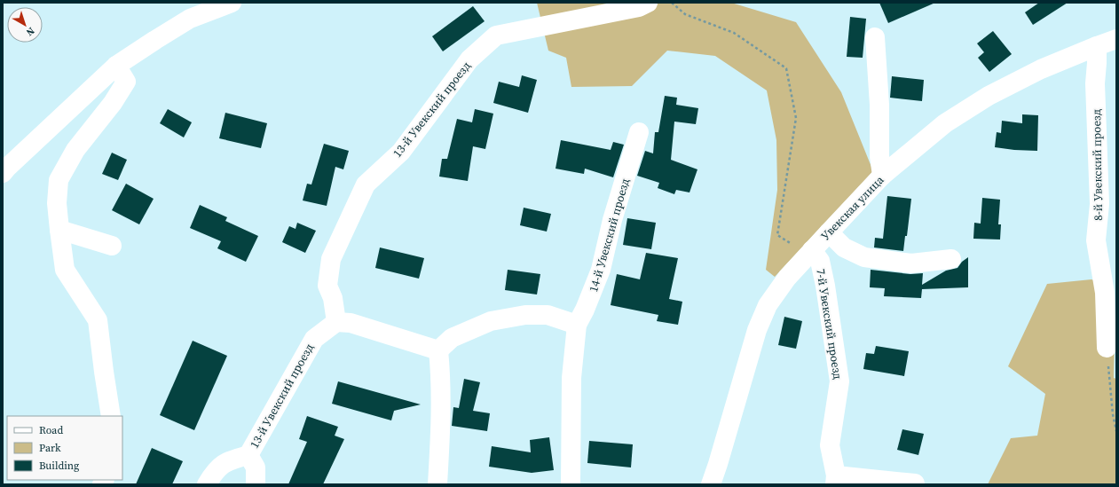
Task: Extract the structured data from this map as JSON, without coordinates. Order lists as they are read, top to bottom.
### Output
{
  "streets": {
    "street": [
      "13-й Увекский проезд",
      "8-й Увекский проезд",
      "Увекская улица",
      "14-й Увекский проезд",
      "7-й Увекский проезд"
    ]
  },
  "crossings": [
    ["8-й Увекский проезд", "Увекская улица"],
    ["Увекская улица", "7-й Увекский проезд"]
  ],
  "legend": ["Road", "Park", "Building"],
  "north": "bottom right"
}
